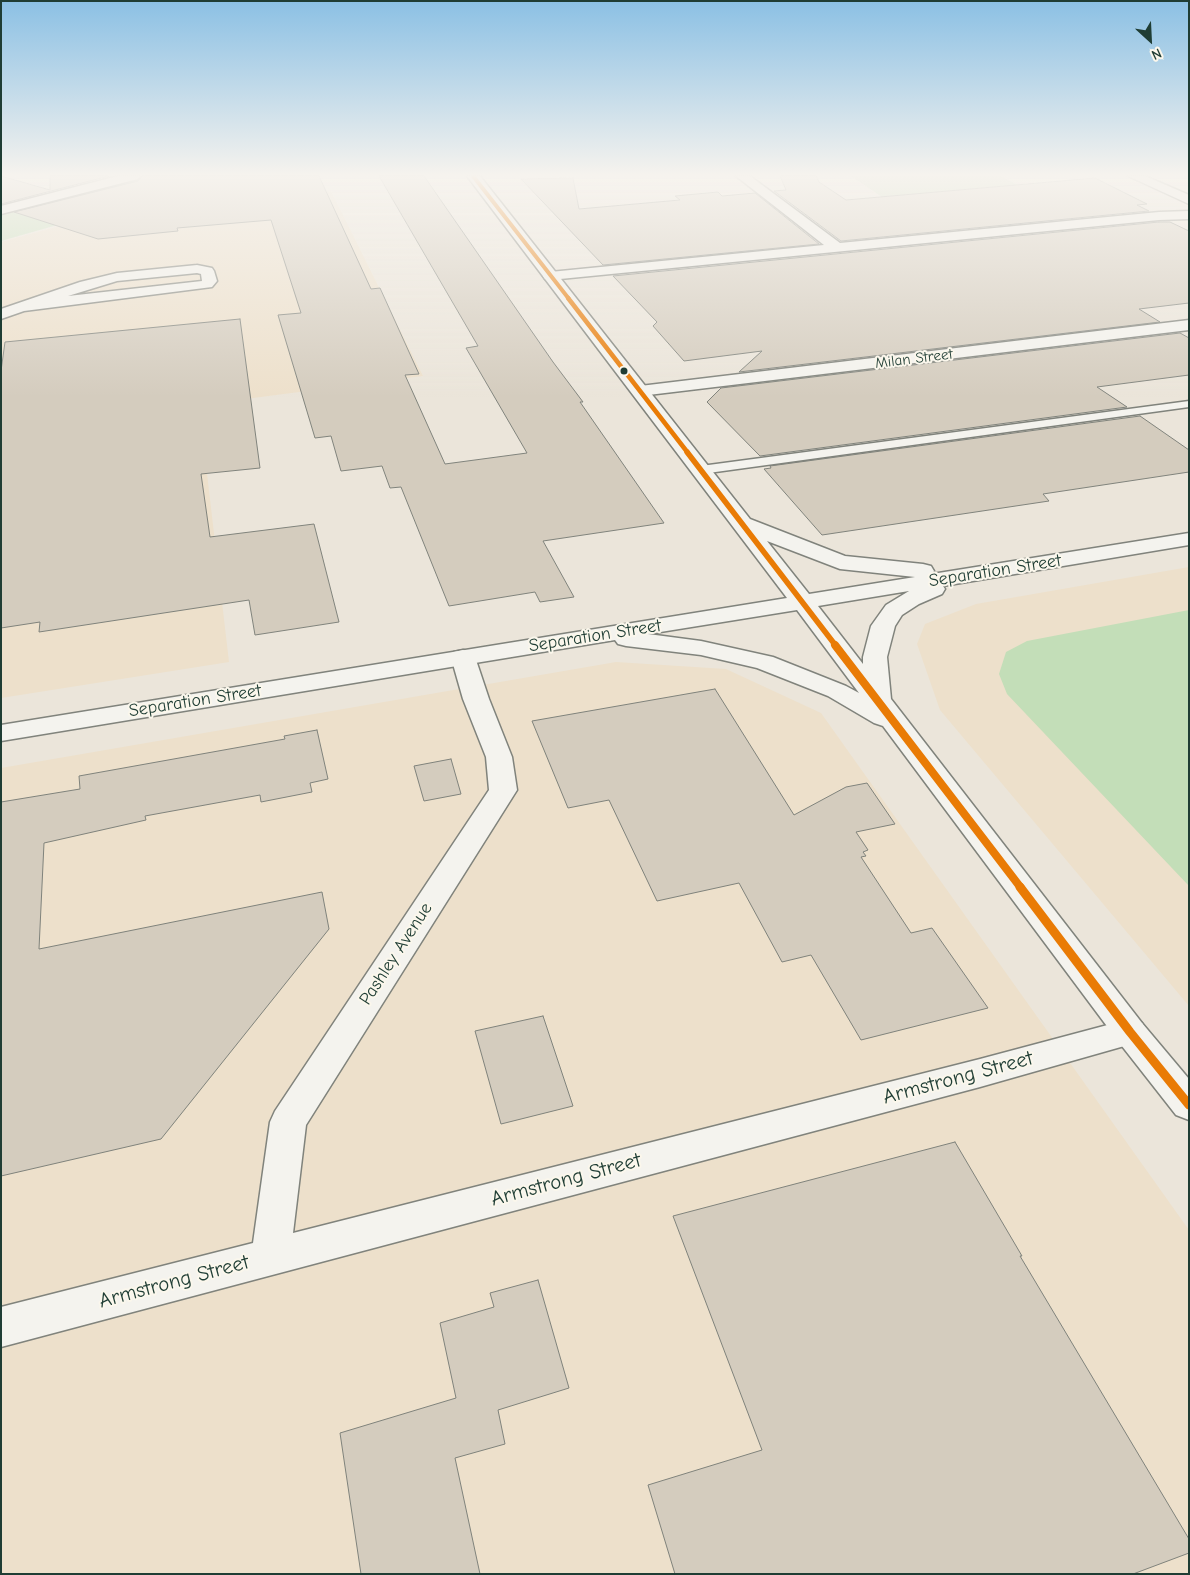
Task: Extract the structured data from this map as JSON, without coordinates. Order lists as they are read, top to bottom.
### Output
{
  "streets": {
    "street": [
      "Milan Street",
      "Separation Street",
      "Pashley Avenue",
      "Armstrong Street"
    ]
  },
  "crossings": [
    ["Separation Street", "Pashley Avenue"],
    ["Pashley Avenue", "Armstrong Street"]
  ],
  "north": "bottom right"
}
